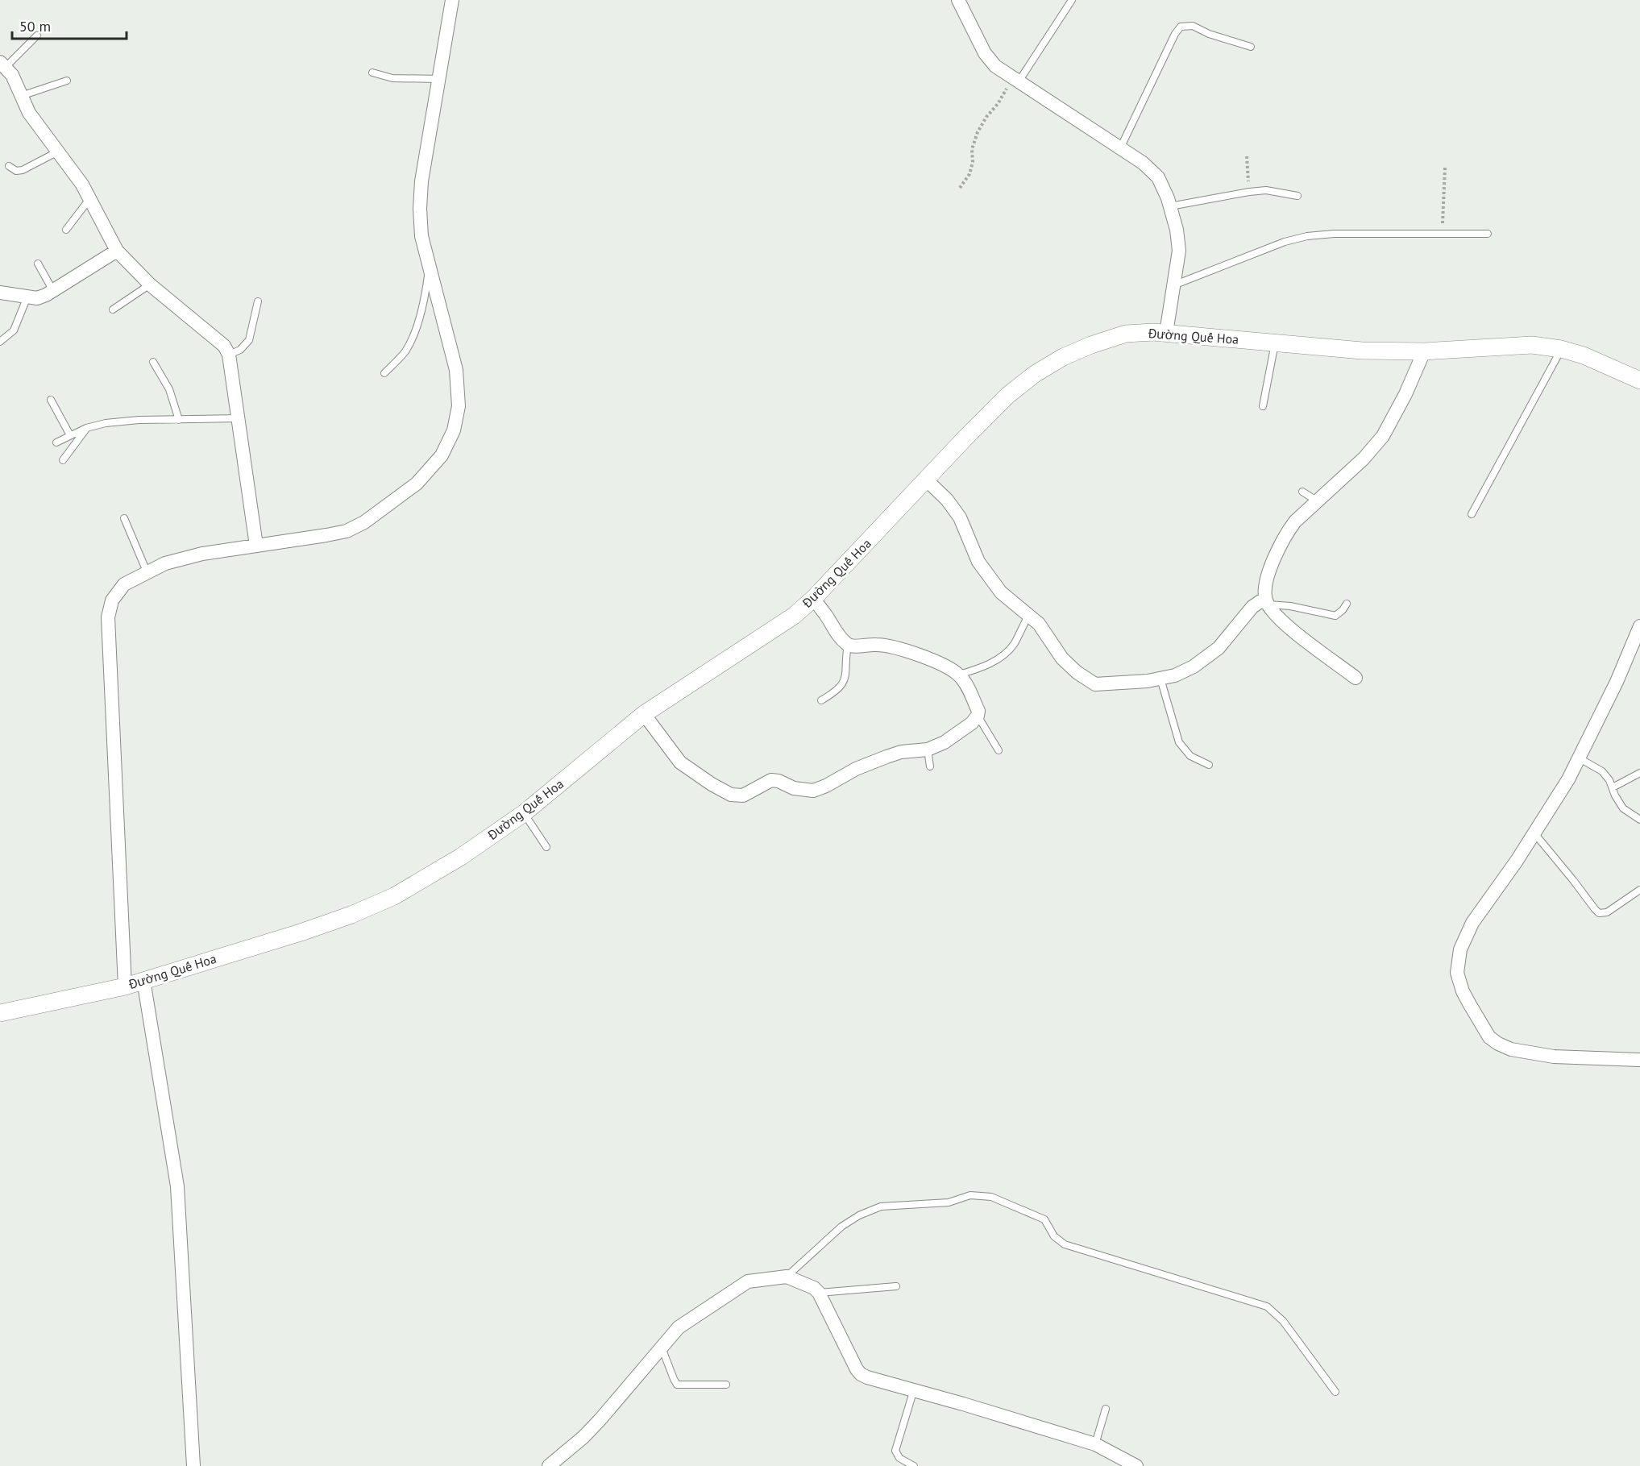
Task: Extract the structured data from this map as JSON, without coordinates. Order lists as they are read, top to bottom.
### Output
{
  "streets": {
    "street": ["Đường Quế Hoa"]
  },
  "scale_bar": "50 m"
}
